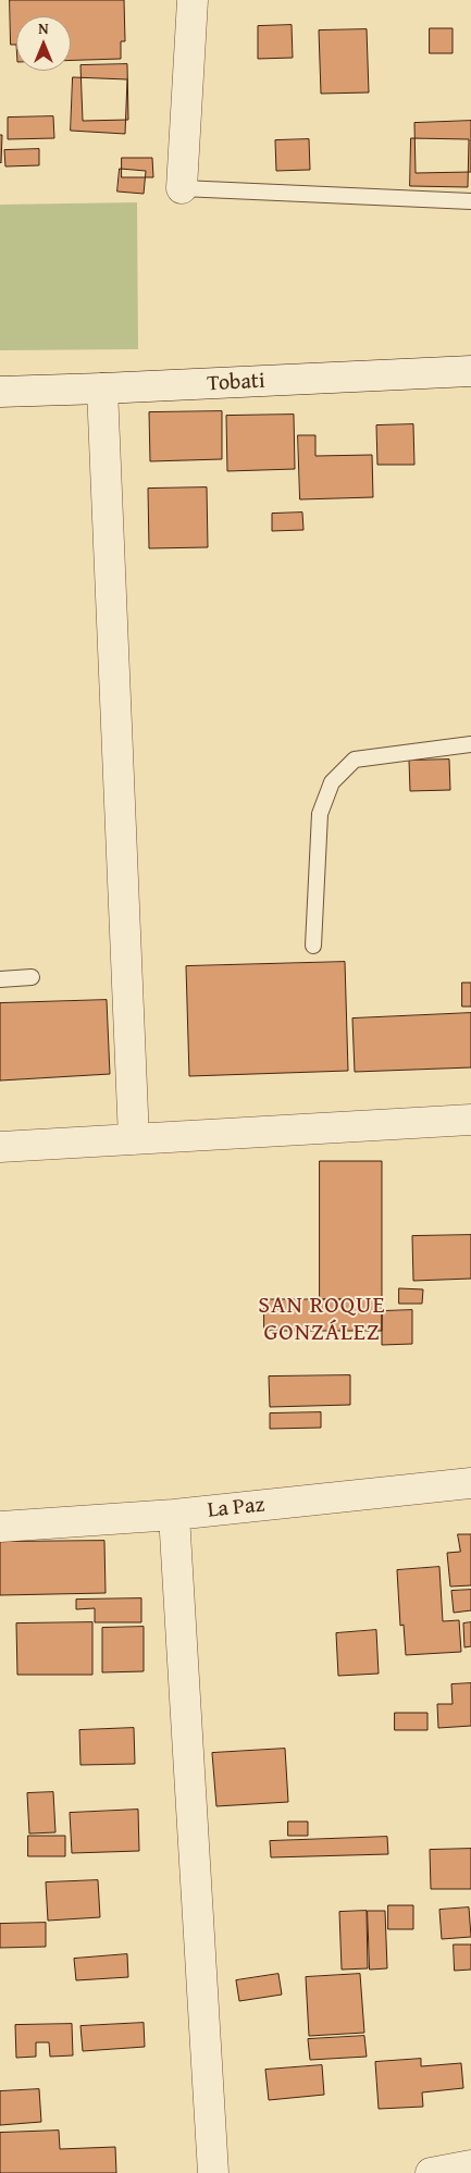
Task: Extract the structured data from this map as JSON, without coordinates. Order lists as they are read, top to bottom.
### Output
{
  "streets": {
    "street": ["Tobati", "La Paz"]
  },
  "districts": ["SAN ROQUE GONZÁLEZ"],
  "north": "top"
}
